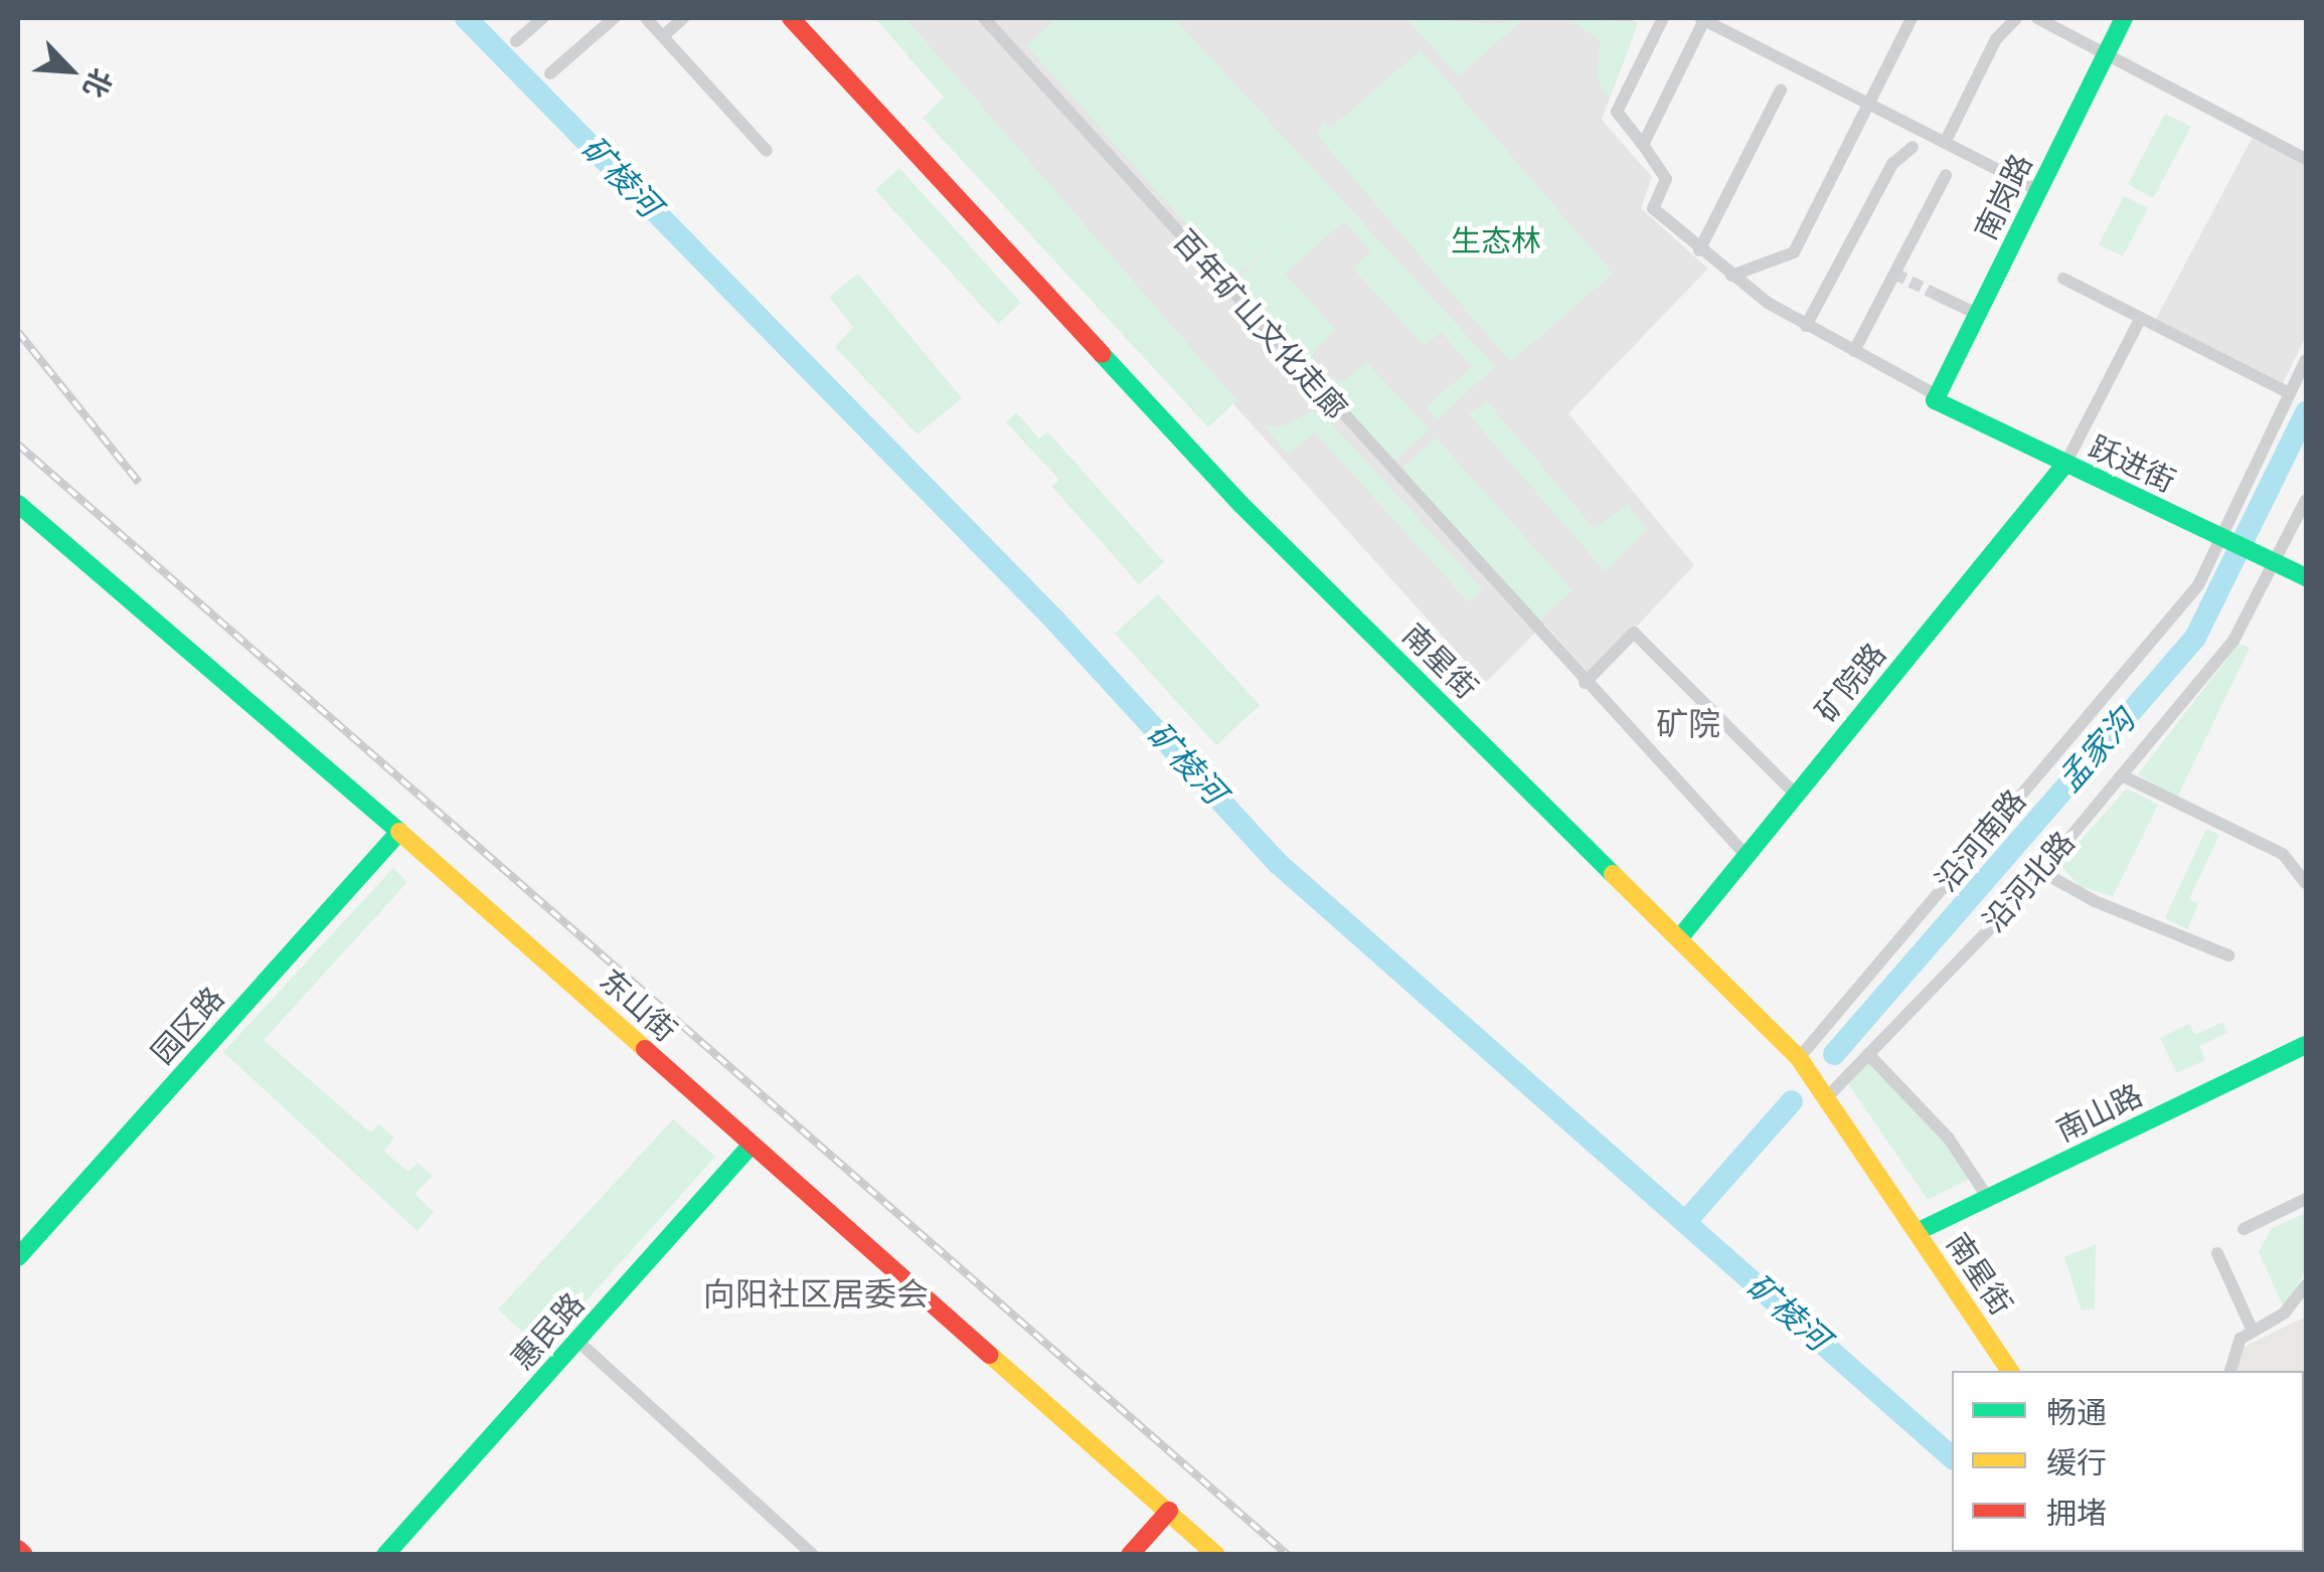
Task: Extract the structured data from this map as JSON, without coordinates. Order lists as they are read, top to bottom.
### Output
{
  "streets": {
    "main road": [
      "南岗路",
      "跃进街",
      "南星街",
      "矿院路",
      "东山街",
      "园区路",
      "南山路",
      "惠民路"
    ],
    "street": ["百年矿山文化走廊", "沿河南路", "沿河北路"]
  },
  "crossings": [
    ["南岗路", "跃进街"],
    ["百年矿山文化走廊", "矿院路"],
    ["跃进街", "矿院路"],
    ["跃进街", "沿河南路"],
    ["跃进街", "沿河北路"],
    ["南星街", "矿院路"],
    ["南星街", "沿河南路"],
    ["南星街", "沿河北路"],
    ["南星街", "南山路"],
    ["东山街", "园区路"],
    ["东山街", "惠民路"]
  ],
  "districts": ["矿院", "向阳社区居委会"],
  "water": ["矿棱河", "孟家沟"],
  "parks": ["生态林"],
  "legend": ["畅通", "缓行", "拥堵"],
  "north": "bottom right"
}
